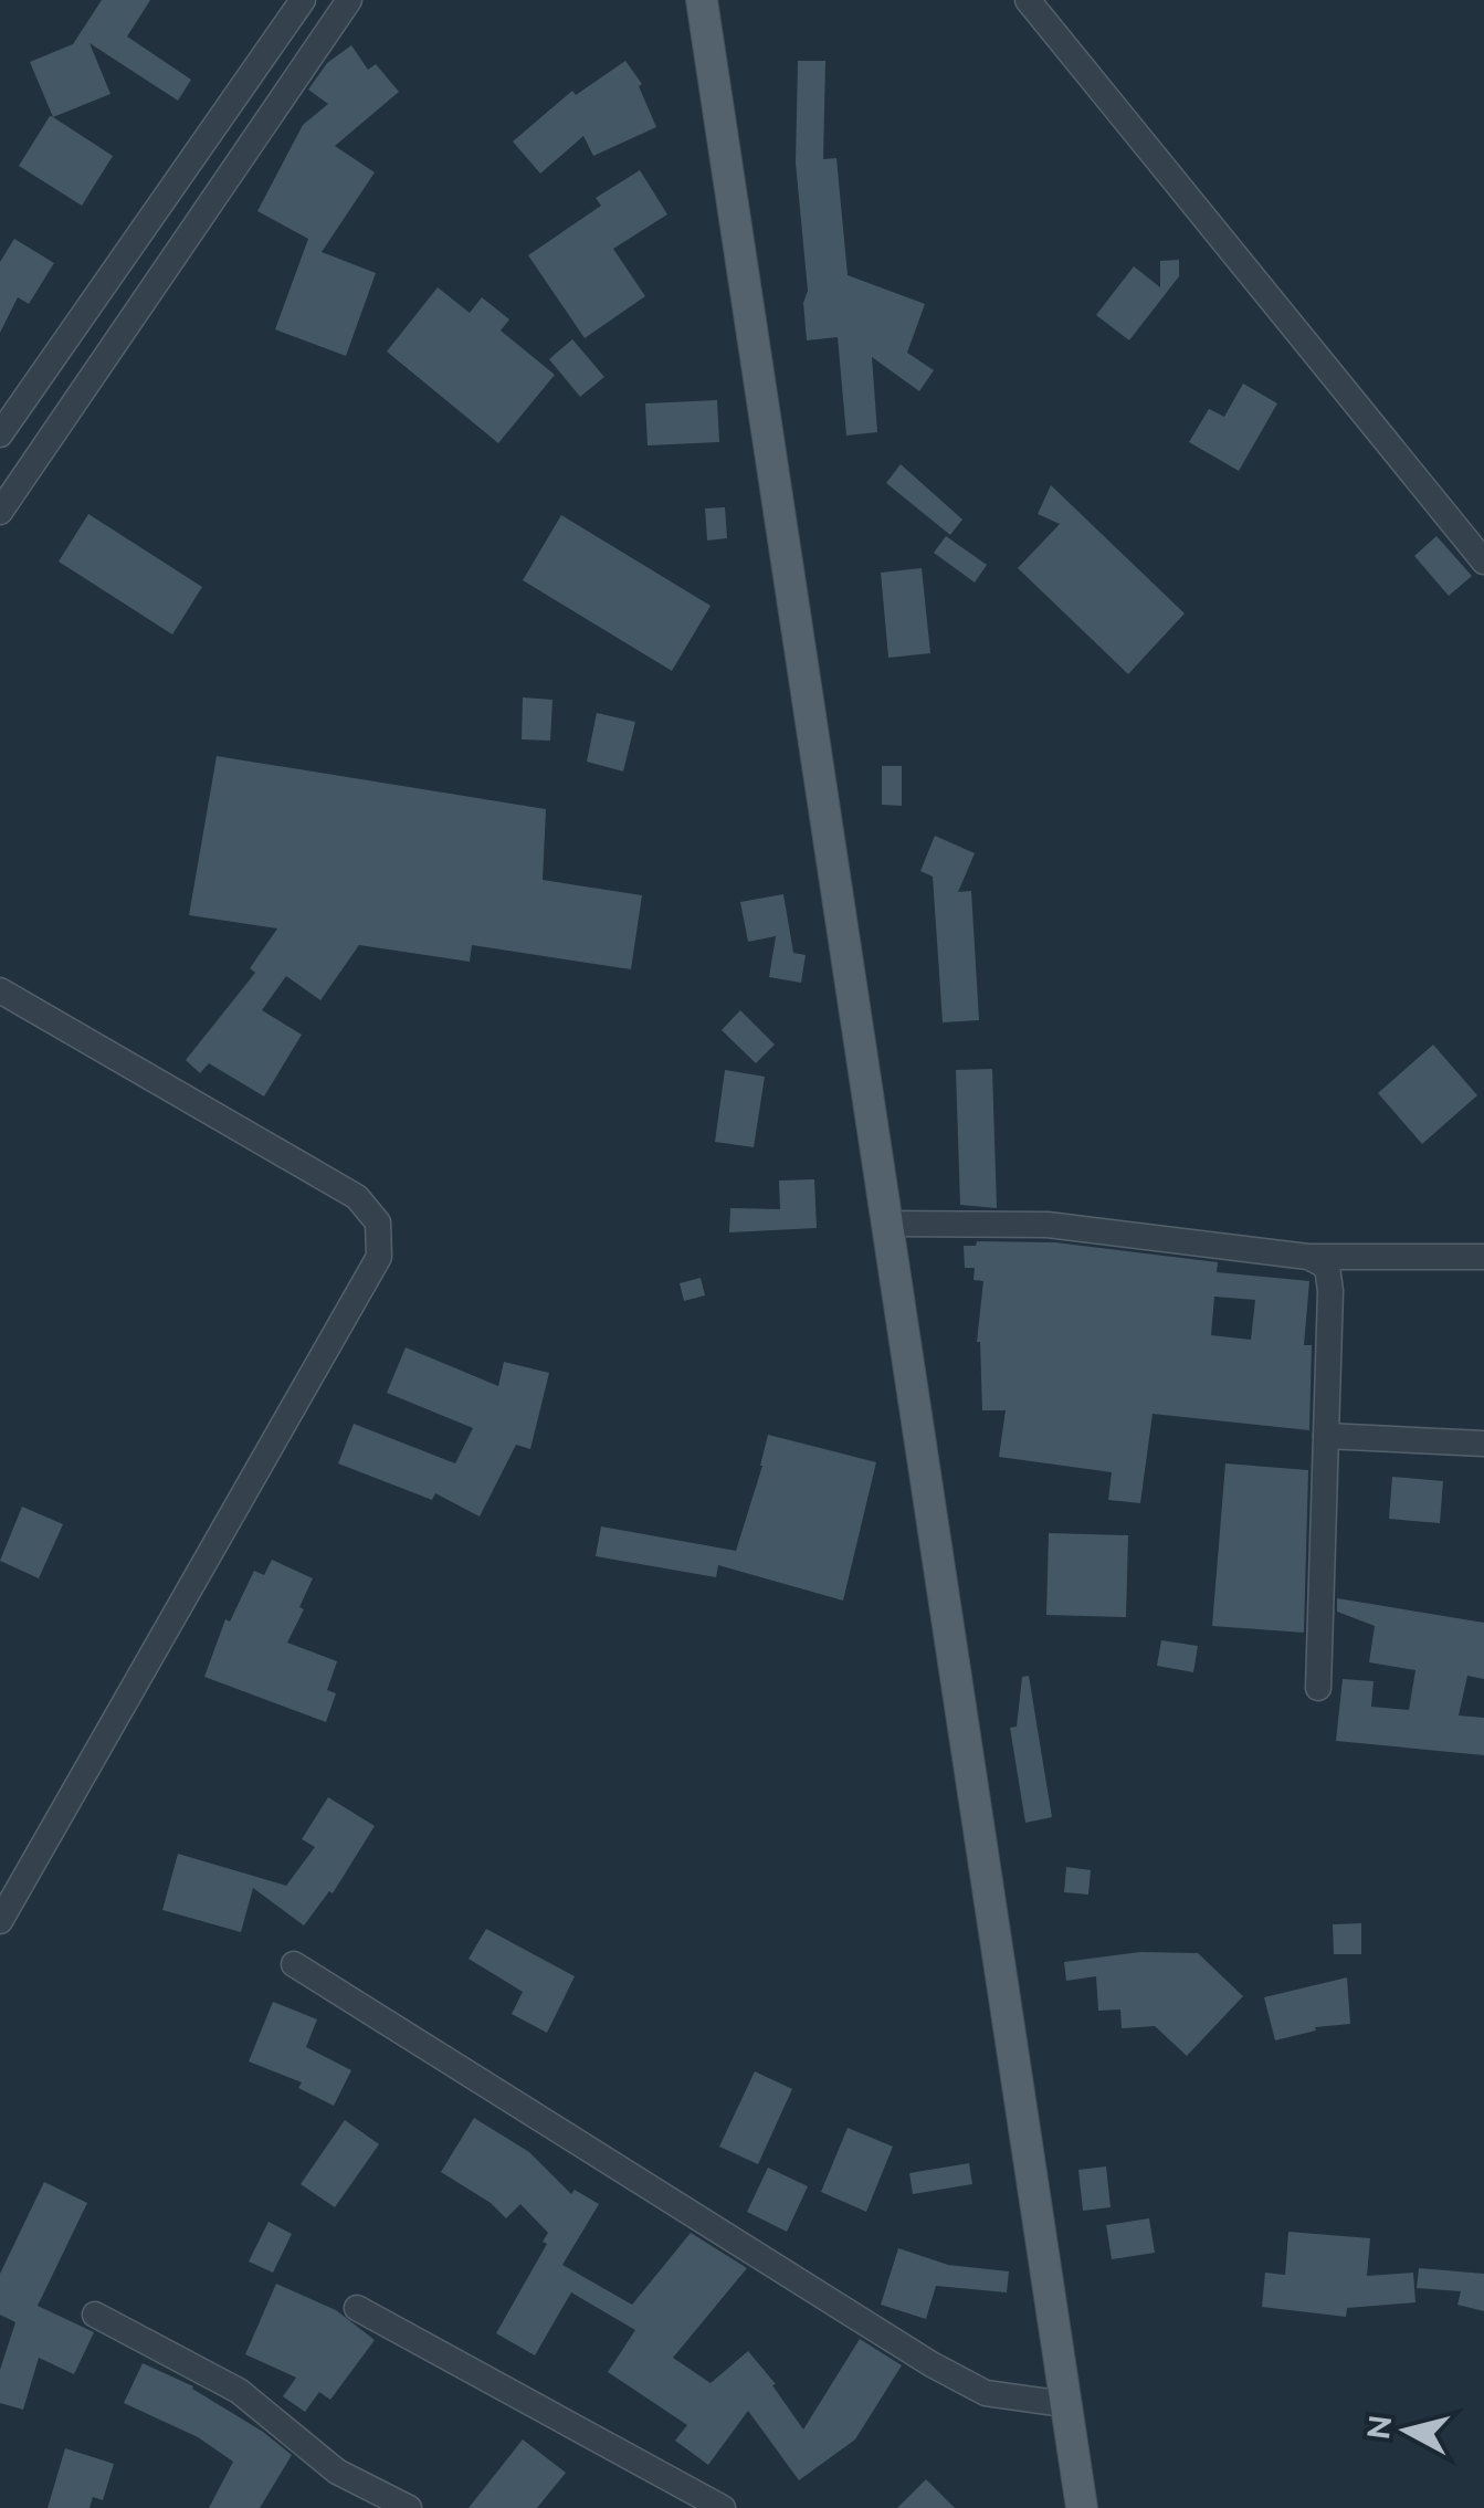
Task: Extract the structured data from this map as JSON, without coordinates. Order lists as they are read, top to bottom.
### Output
{
  "north": "left"
}
